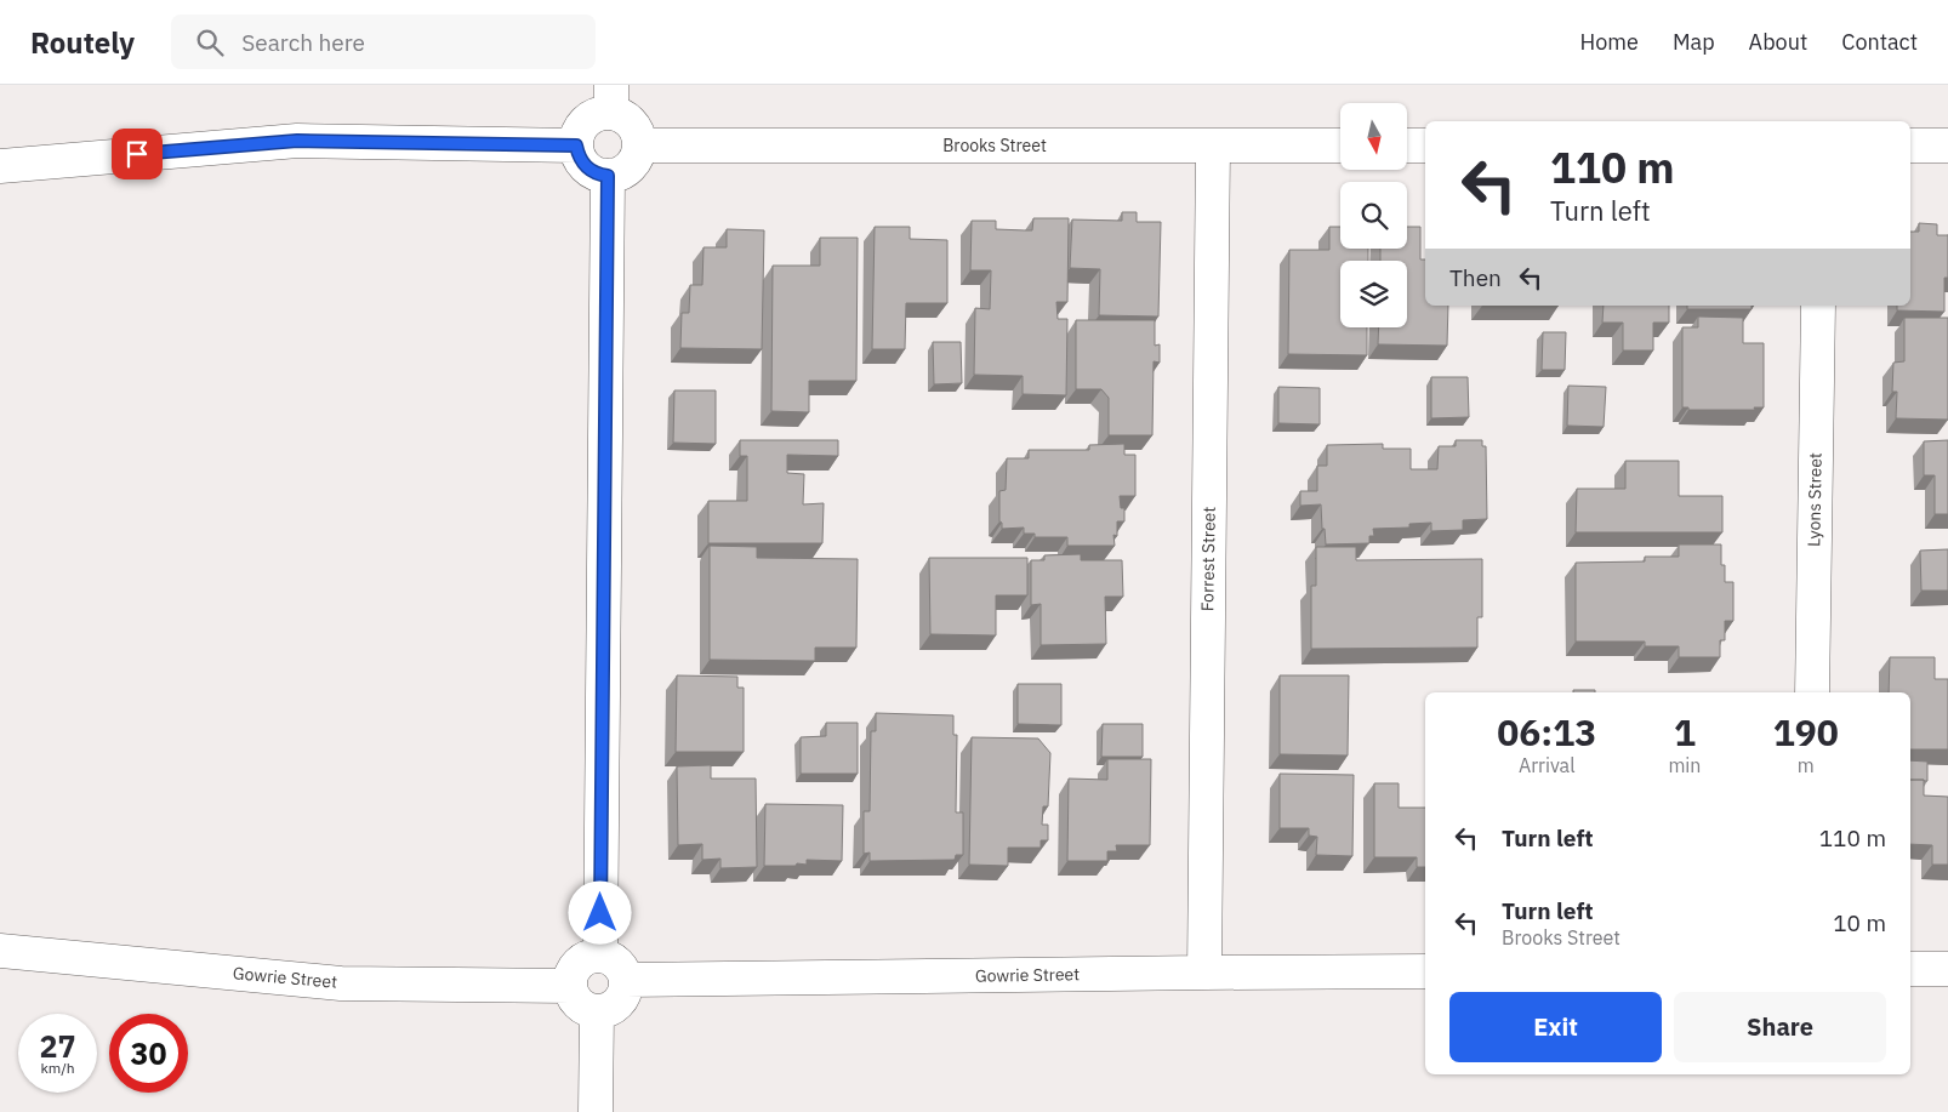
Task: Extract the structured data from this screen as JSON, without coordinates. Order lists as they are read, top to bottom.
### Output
{
  "streets": {
    "street": [
      "Brooks Street",
      "Lyons Street",
      "Forrest Street",
      "Gowrie Street"
    ]
  },
  "crossings": [
    ["Brooks Street", "Forrest Street"],
    ["Forrest Street", "Gowrie Street"]
  ],
  "north": "bottom",
  "page": {
    "header": "Routely",
    "search": "Search here",
    "nav": [
      "Home",
      "Map",
      "About",
      "Contact"
    ],
    "turn": ["110 m", "Turn left"],
    "then": "Then",
    "eta": [
      "06:13",
      "Arrival",
      "1",
      "min",
      "190",
      "m"
    ],
    "list": [
      {
        "name": "Turn left",
        "value": "110 m"
      },
      {
        "name": "Turn left",
        "note": "Brooks Street",
        "value": "10 m"
      }
    ],
    "buttons": ["Exit", "Share"],
    "speed": "27 km/h",
    "limit": "30"
  }
}
